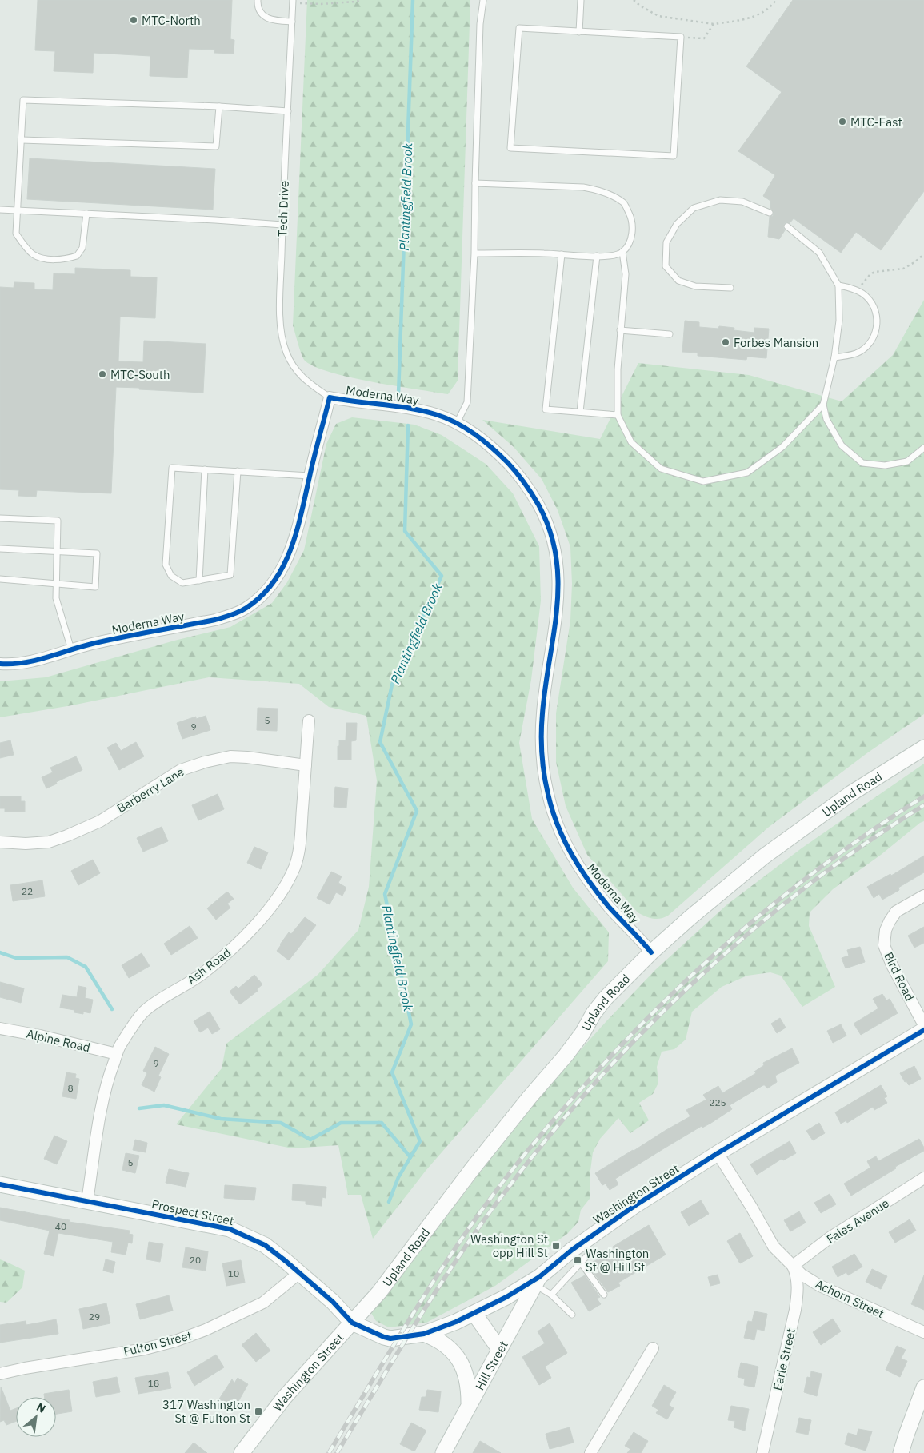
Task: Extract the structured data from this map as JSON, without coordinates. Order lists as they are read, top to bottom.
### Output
{
  "streets": {
    "street": [
      "Moderna Way",
      "Barberry Lane",
      "Upland Road",
      "Ash Road",
      "Bird Road",
      "Alpine Road",
      "Washington Street",
      "Prospect Street",
      "Fales Avenue",
      "Achorn Street",
      "Fulton Street",
      "Earle Street",
      "Hill Street"
    ],
    "lane": ["Tech Drive"]
  },
  "crossings": [
    ["Tech Drive", "Moderna Way"],
    ["Moderna Way", "Upland Road"],
    ["Barberry Lane", "Ash Road"],
    ["Upland Road", "Washington Street"],
    ["Upland Road", "Prospect Street"],
    ["Ash Road", "Alpine Road"],
    ["Ash Road", "Prospect Street"],
    ["Washington Street", "Prospect Street"],
    ["Washington Street", "Achorn Street"],
    ["Washington Street", "Hill Street"],
    ["Prospect Street", "Fulton Street"],
    ["Fales Avenue", "Achorn Street"],
    ["Fales Avenue", "Earle Street"],
    ["Achorn Street", "Earle Street"]
  ],
  "water": ["Plantingfield Brook"],
  "places": {
    "other": [
      "MTC-North",
      "MTC-East",
      "Forbes Mansion",
      "MTC-South"
    ],
    "transit": ["Washington St opp Hill St", "Washington St @ Hill St", "317 Washington St @ Fulton St"]
  },
  "house_numbers": [
    "5",
    "9",
    "22",
    "9",
    "8",
    "225",
    "5",
    "40",
    "20",
    "10",
    "29",
    "18"
  ],
  "north": "top right"
}
